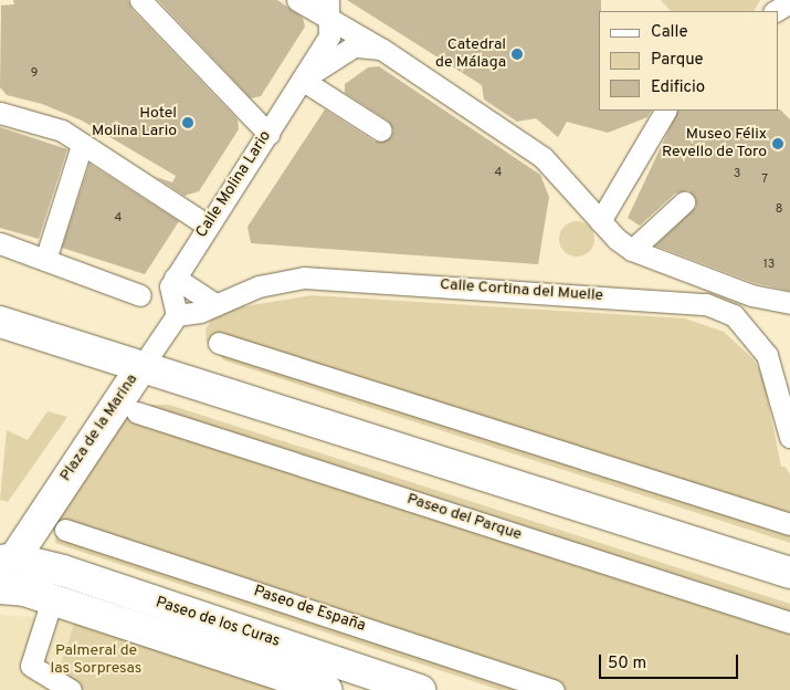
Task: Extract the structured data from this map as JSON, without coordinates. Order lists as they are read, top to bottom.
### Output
{
  "streets": {
    "street": [
      "Calle Molina Lario",
      "Calle Cortina del Muelle",
      "Plaza de la Marina",
      "Paseo del Parque",
      "Paseo de España",
      "Paseo de los Curas"
    ]
  },
  "crossings": [
    ["Calle Molina Lario", "Calle Cortina del Muelle"],
    ["Plaza de la Marina", "Paseo de los Curas"]
  ],
  "parks": ["Palmeral de las Sorpresas"],
  "places": ["Catedral de Málaga", "Hotel Molina Lario", "Museo Félix Revello de Toro"],
  "house_numbers": [
    "9",
    "4",
    "3",
    "7",
    "8",
    "4",
    "13"
  ],
  "legend": ["Calle", "Parque", "Edificio"],
  "scale_bar": "50 m"
}
